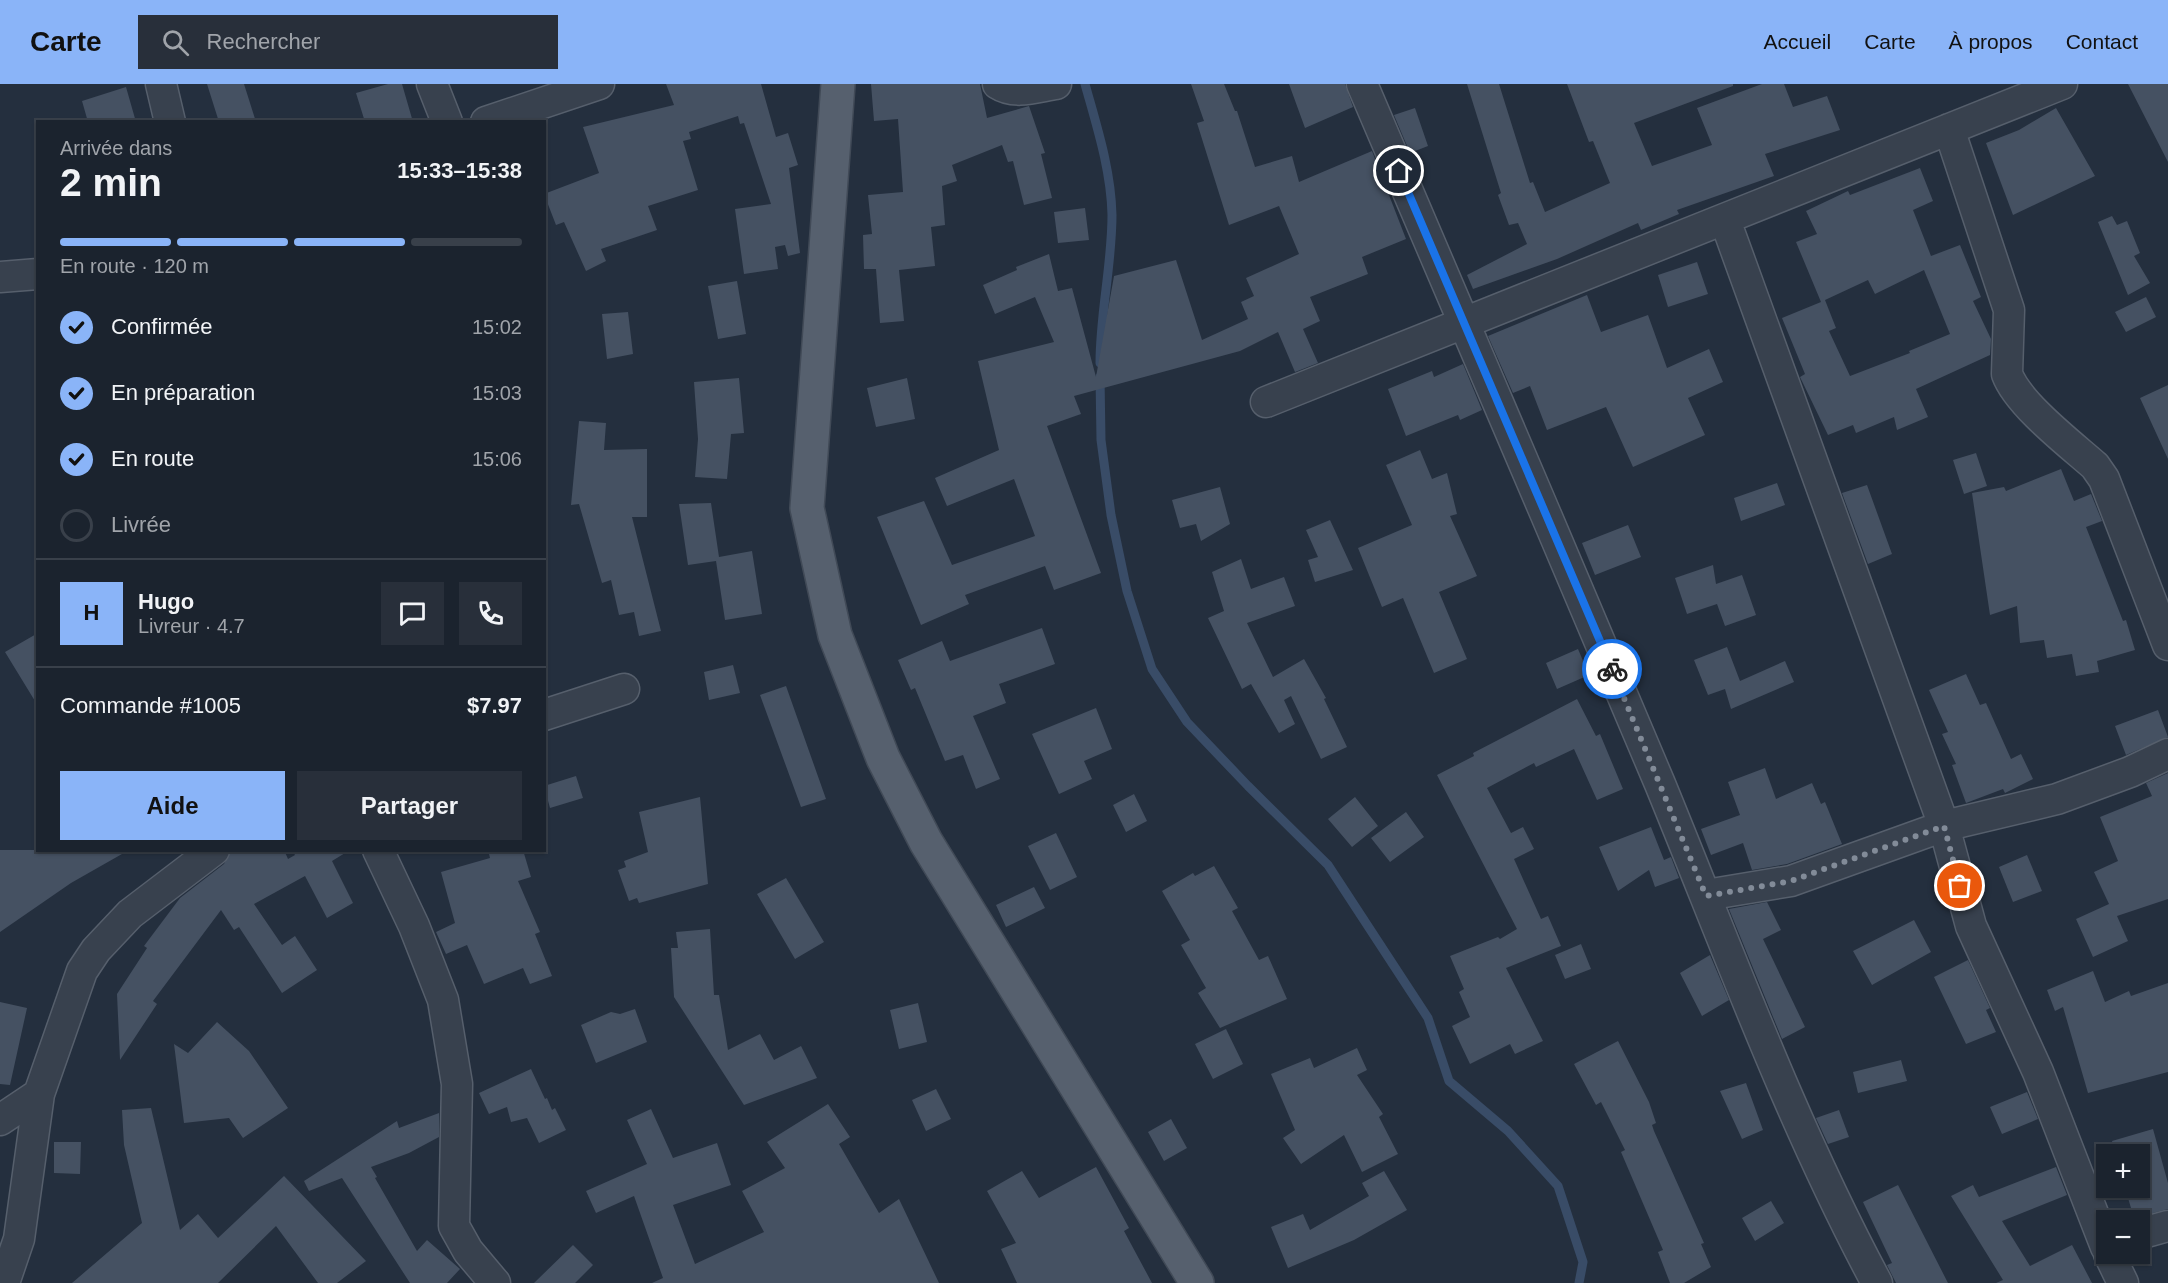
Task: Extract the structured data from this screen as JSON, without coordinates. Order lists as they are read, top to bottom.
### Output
{
  "page": {
    "header": "Carte",
    "search": "Rechercher",
    "nav": [
      "Accueil",
      "Carte",
      "À propos",
      "Contact"
    ],
    "heading": ["2 min", "Arrivée dans", "15:33–15:38"],
    "panel": [
      "Hugo",
      "Livreur · 4.7",
      "Commande #1005",
      "$7.97"
    ],
    "bar": "En route · 120 m",
    "list": [
      ["Confirmée", "15:02"],
      ["En préparation", "15:03"],
      ["En route", "15:06"],
      "Livrée"
    ],
    "round": "H",
    "buttons": ["Aide", "Partager"],
    "map_buttons": ["+", "−"]
  }
}
